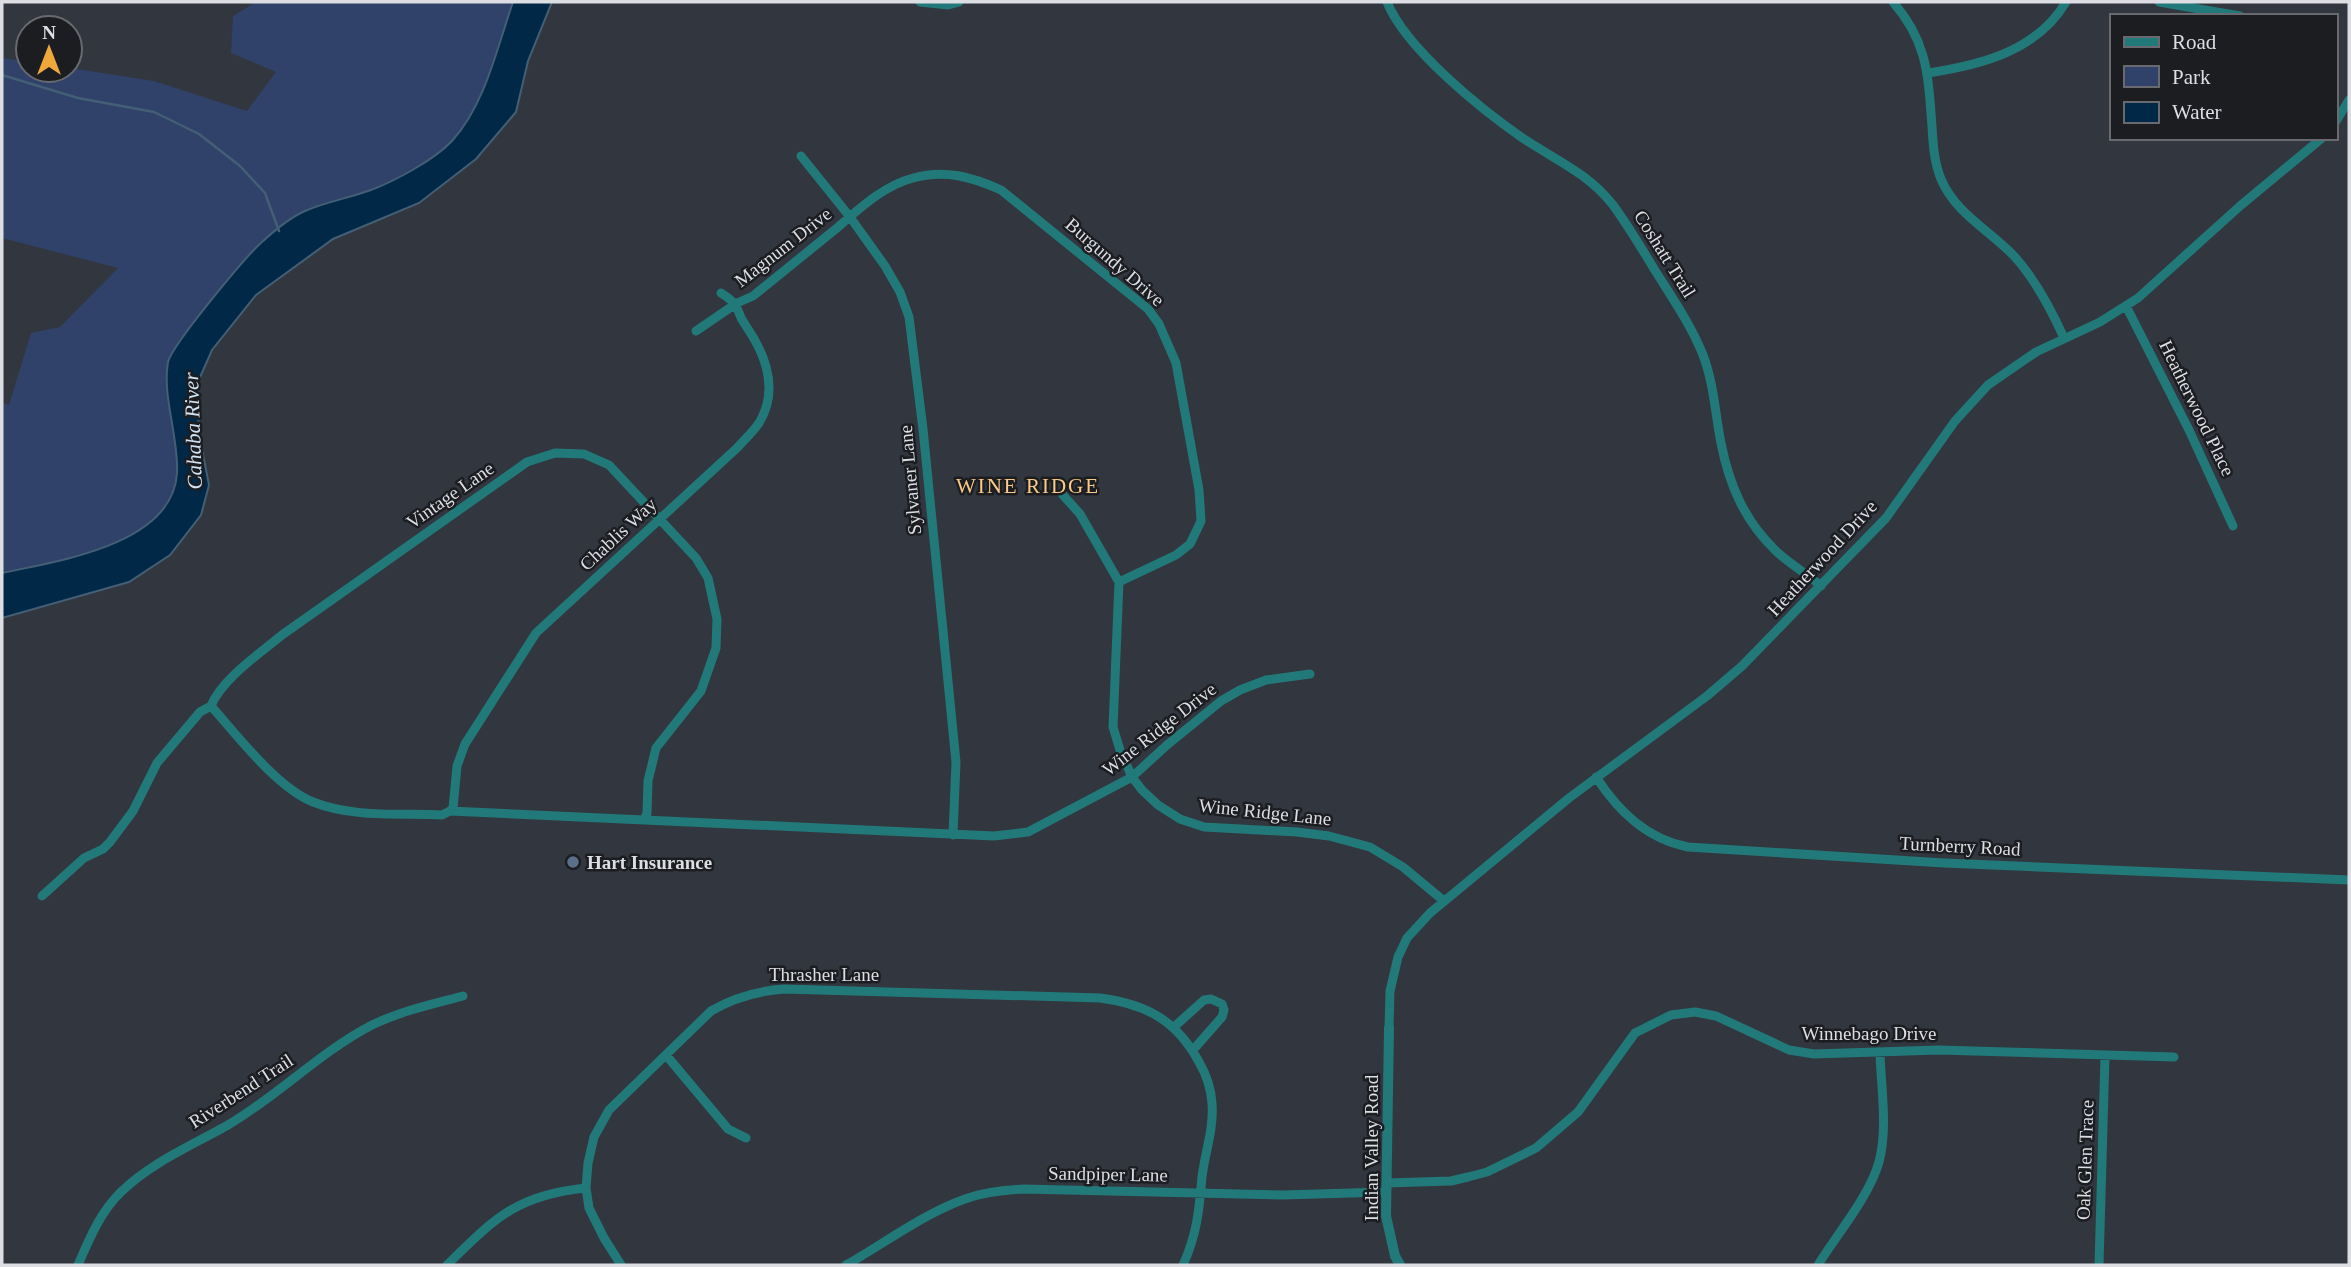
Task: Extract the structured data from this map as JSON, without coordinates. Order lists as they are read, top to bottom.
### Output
{
  "streets": {
    "street": [
      "Magnum Drive",
      "Coshatt Trail",
      "Burgundy Drive",
      "Heatherwood Place",
      "Sylvaner Lane",
      "Vintage Lane",
      "Chablis Way",
      "Heatherwood Drive",
      "Wine Ridge Drive",
      "Wine Ridge Lane",
      "Turnberry Road",
      "Thrasher Lane",
      "Winnebago Drive",
      "Riverbend Trail",
      "Indian Valley Road",
      "Oak Glen Trace",
      "Sandpiper Lane"
    ]
  },
  "crossings": [
    ["Magnum Drive", "Burgundy Drive"],
    ["Magnum Drive", "Sylvaner Lane"],
    ["Magnum Drive", "Chablis Way"],
    ["Coshatt Trail", "Heatherwood Drive"],
    ["Burgundy Drive", "Sylvaner Lane"],
    ["Burgundy Drive", "Wine Ridge Lane"],
    ["Heatherwood Place", "Heatherwood Drive"],
    ["Sylvaner Lane", "Wine Ridge Drive"],
    ["Vintage Lane", "Chablis Way"],
    ["Vintage Lane", "Wine Ridge Drive"],
    ["Chablis Way", "Wine Ridge Drive"],
    ["Heatherwood Drive", "Wine Ridge Lane"],
    ["Heatherwood Drive", "Turnberry Road"],
    ["Heatherwood Drive", "Indian Valley Road"],
    ["Wine Ridge Drive", "Wine Ridge Lane"],
    ["Thrasher Lane", "Sandpiper Lane"],
    ["Winnebago Drive", "Indian Valley Road"],
    ["Winnebago Drive", "Oak Glen Trace"],
    ["Winnebago Drive", "Sandpiper Lane"],
    ["Indian Valley Road", "Sandpiper Lane"]
  ],
  "districts": ["WINE RIDGE"],
  "water": ["Cahaba River"],
  "places": ["Hart Insurance"],
  "legend": ["Road", "Park", "Water"],
  "north": "top"
}
